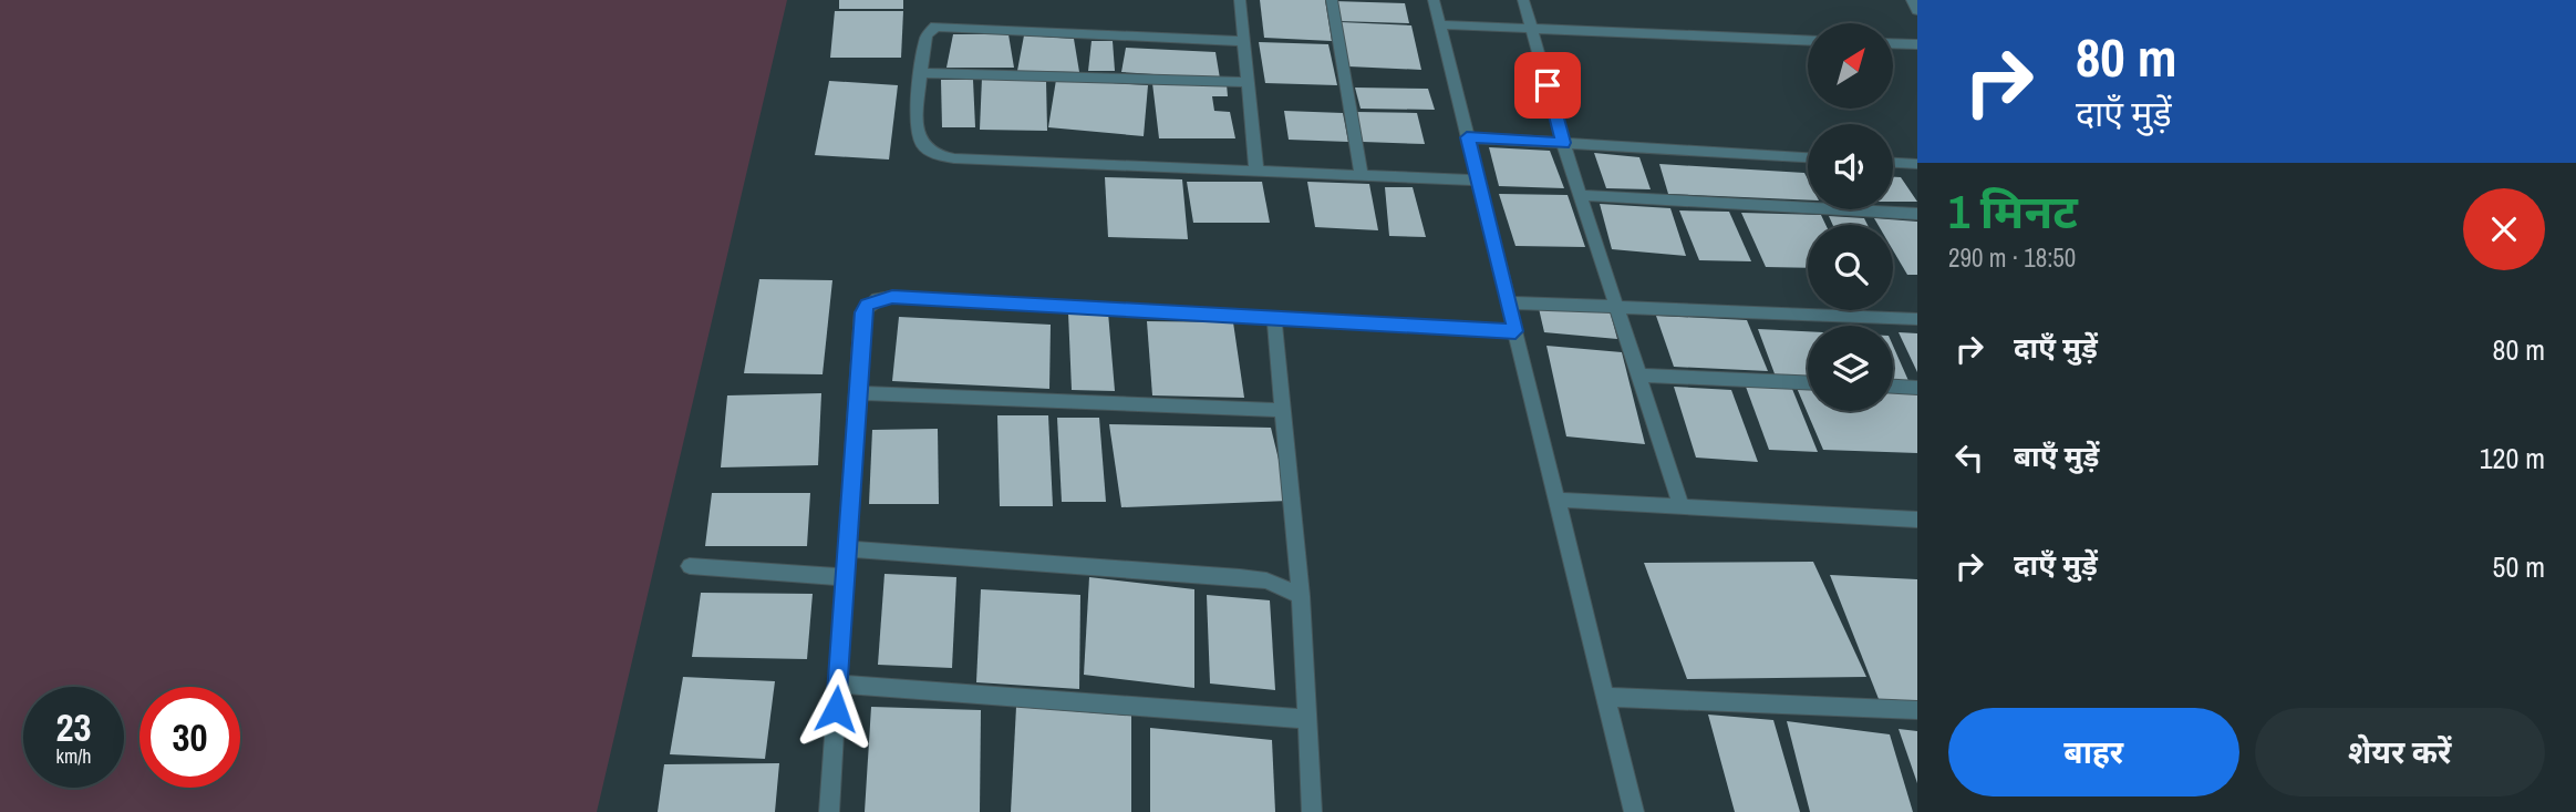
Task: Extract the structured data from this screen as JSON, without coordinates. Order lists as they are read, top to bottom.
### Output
{
  "north": "top right",
  "page": {
    "turn": ["80 m", "दाएँ मुड़ें"],
    "heading": ["1 मिनट", "290 m · 18:50"],
    "list": [
      {
        "name": "दाएँ मुड़ें",
        "value": "80 m"
      },
      {
        "name": "बाएँ मुड़ें",
        "value": "120 m"
      },
      {
        "name": "दाएँ मुड़ें",
        "value": "50 m"
      }
    ],
    "speed": "23 km/h",
    "limit": "30",
    "buttons": ["बाहर", "शेयर करें"]
  }
}
